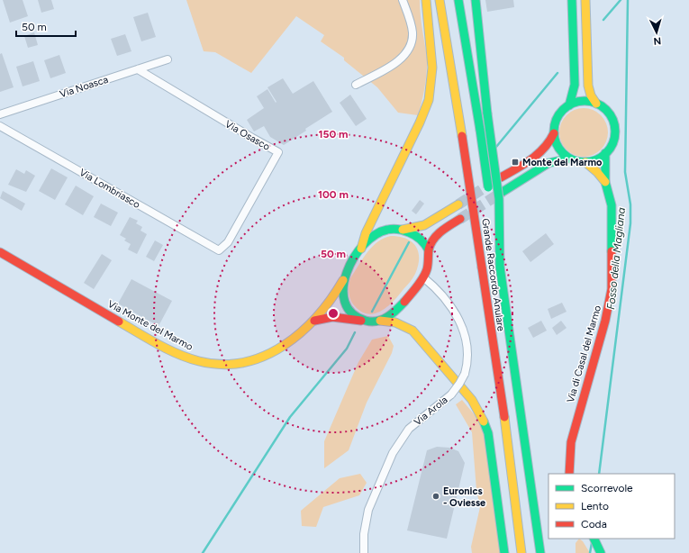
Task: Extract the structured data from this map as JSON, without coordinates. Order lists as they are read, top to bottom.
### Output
{
  "streets": {
    "main road": ["Grande Raccordo Anulare", "Via Monte del Marmo", "Via di Casal del Marmo"],
    "street": [
      "Via Noasca",
      "Via Osasco",
      "Via Lombriasco",
      "Via Arola"
    ]
  },
  "crossings": [
    ["Via Noasca", "Via Osasco"],
    ["Via Osasco", "Via Lombriasco"],
    ["Via Monte del Marmo", "Via Arola"]
  ],
  "water": ["Fosso della Magliana"],
  "places": {
    "transit": ["Monte del Marmo"],
    "other": ["Euronics - Oviesse"]
  },
  "legend": ["Scorrevole", "Lento", "Coda"],
  "scale_bar": "50 m",
  "north": "bottom",
  "rings": ["150 m", "100 m", "50 m"]
}
